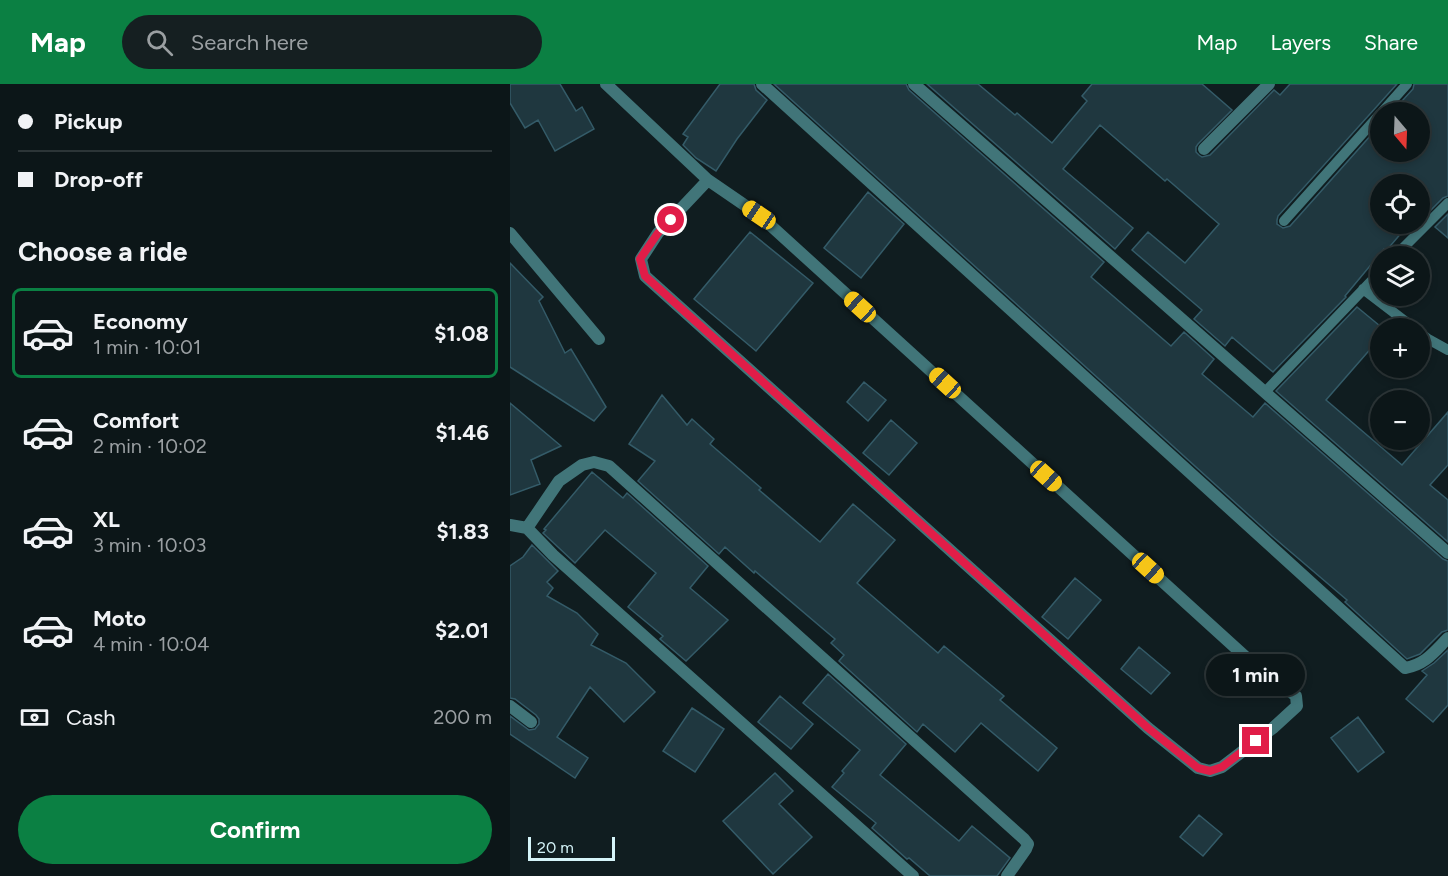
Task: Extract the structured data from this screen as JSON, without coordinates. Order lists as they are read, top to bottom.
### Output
{
  "scale_bar": "20 m",
  "north": "bottom",
  "page": {
    "header": "Map",
    "search": "Search here",
    "nav": ["Map", "Layers", "Share"],
    "banner": ["Pickup", "Drop-off"],
    "map_buttons": ["+", "−"],
    "heading": "Choose a ride",
    "list": [
      {
        "name": "Economy",
        "note": "1 min · 10:01",
        "value": "$1.08"
      },
      {
        "name": "Comfort",
        "note": "2 min · 10:02",
        "value": "$1.46"
      },
      {
        "name": "XL",
        "note": "3 min · 10:03",
        "value": "$1.83"
      },
      {
        "name": "Moto",
        "note": "4 min · 10:04",
        "value": "$2.01"
      }
    ],
    "bubble": "1 min",
    "pay": ["Cash", "200 m"],
    "buttons": "Confirm",
    "scale": "20 m"
  }
}
